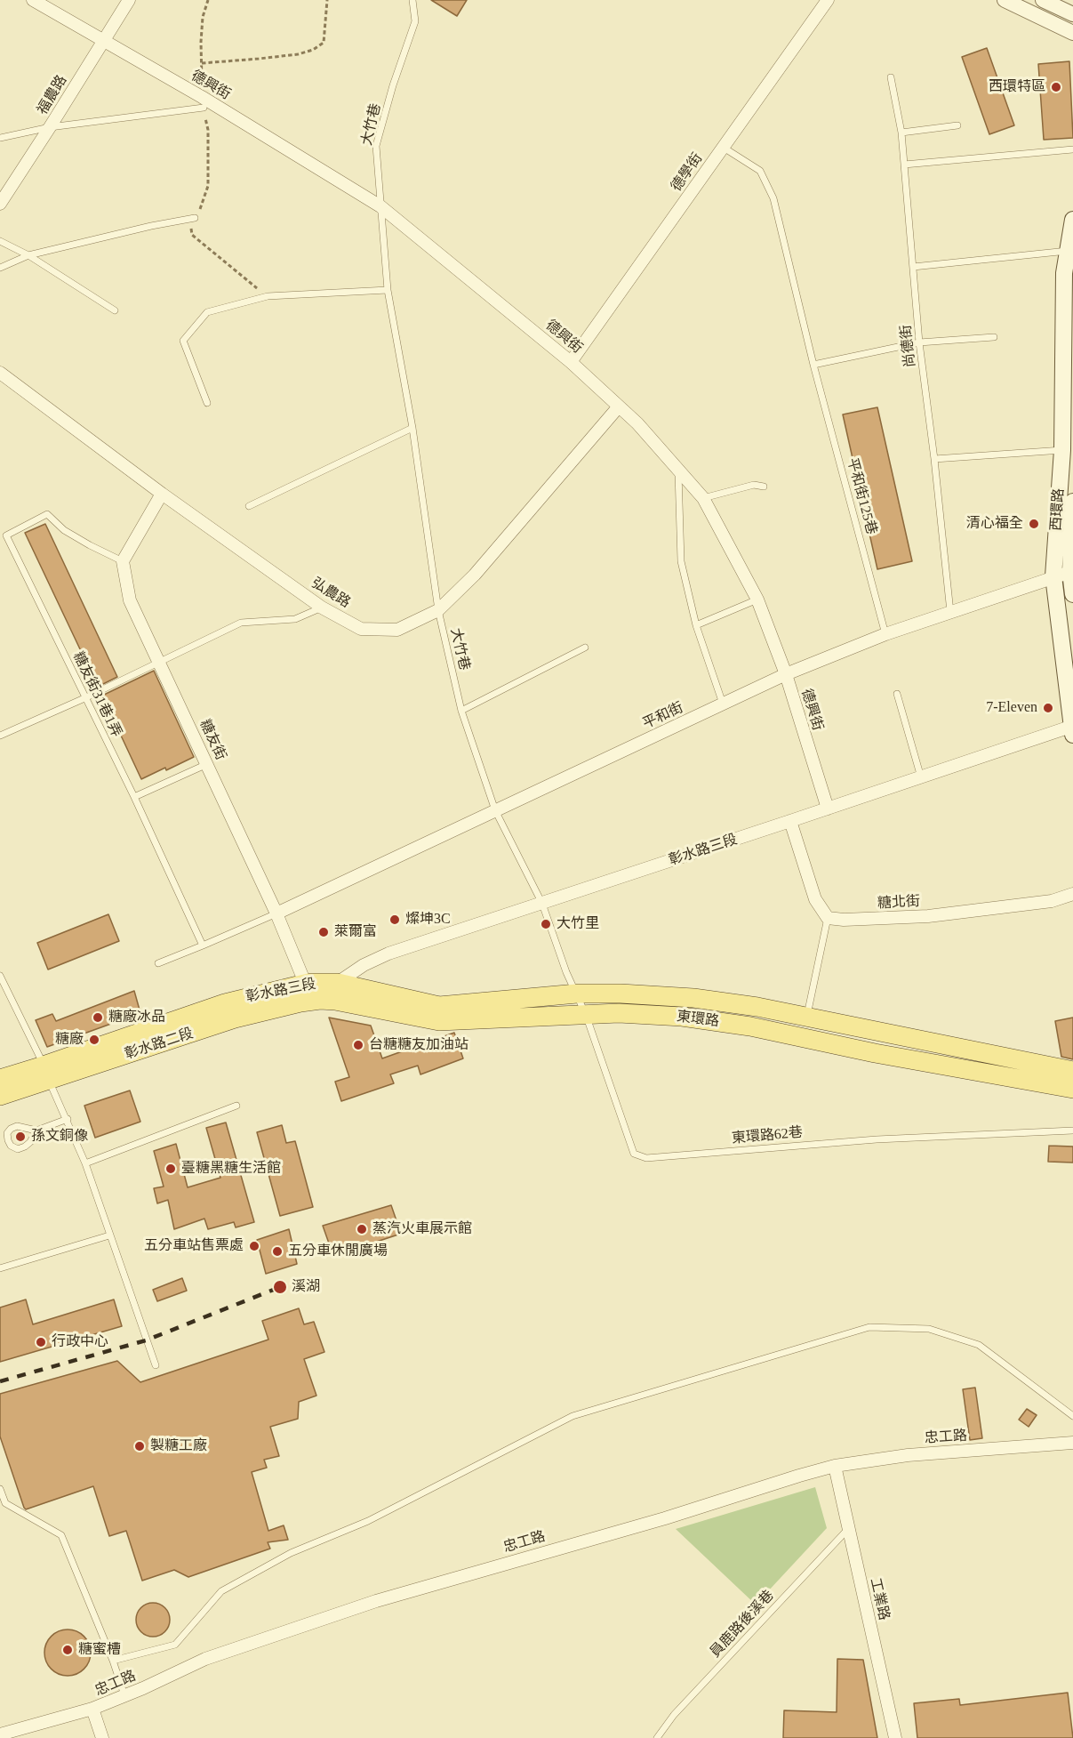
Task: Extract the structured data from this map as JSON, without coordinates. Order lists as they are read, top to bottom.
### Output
{
  "streets": {
    "main road": [
      "西環路",
      "彰水路三段",
      "東環路",
      "彰水路二段"
    ],
    "street": [
      "德興街",
      "福農路",
      "德學街",
      "弘農路",
      "平和街",
      "糖友街",
      "糖北街",
      "忠工路",
      "工業路"
    ],
    "lane": [
      "大竹巷",
      "尚德街",
      "平和街125巷",
      "糖友街31巷1弄",
      "東環路62巷",
      "員鹿路後溪巷"
    ]
  },
  "crossings": [
    ["德興街", "福農路"],
    ["德興街", "大竹巷"],
    ["德興街", "德學街"],
    ["德興街", "弘農路"],
    ["德興街", "平和街"],
    ["德興街", "彰水路三段"],
    ["大竹巷", "弘農路"],
    ["大竹巷", "平和街"],
    ["大竹巷", "彰水路三段"],
    ["大竹巷", "東環路"],
    ["大竹巷", "東環路62巷"],
    ["德學街", "平和街125巷"],
    ["尚德街", "平和街"],
    ["平和街125巷", "平和街"],
    ["西環路", "平和街"],
    ["西環路", "彰水路三段"],
    ["糖友街31巷1弄", "糖友街"],
    ["平和街", "糖友街"],
    ["糖友街", "彰水路三段"],
    ["糖友街", "東環路"],
    ["糖友街", "彰水路二段"],
    ["彰水路三段", "東環路"],
    ["彰水路三段", "彰水路二段"],
    ["東環路", "彰水路二段"],
    ["東環路", "東環路62巷"],
    ["忠工路", "工業路"],
    ["工業路", "員鹿路後溪巷"]
  ],
  "places": [
    "西環特區",
    "清心福全",
    "7-Eleven",
    "燦坤3C",
    "大竹里",
    "萊爾富",
    "糖廠冰品",
    "糖廠",
    "台糖糖友加油站",
    "孫文銅像",
    "臺糖黑糖生活館",
    "蒸汽火車展示館",
    "五分車站售票處",
    "五分車休閒廣場",
    "溪湖",
    "行政中心",
    "製糖工廠",
    "糖蜜槽"
  ]
}
